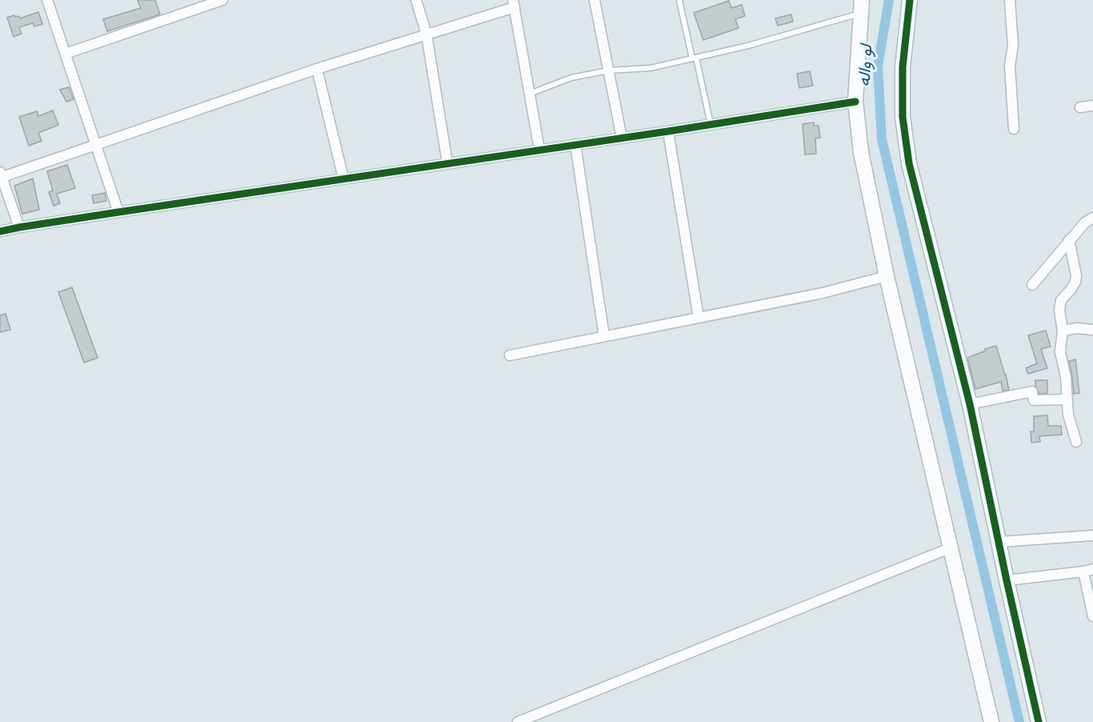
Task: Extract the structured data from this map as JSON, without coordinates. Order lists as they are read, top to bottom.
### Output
{
  "water": ["لو واله"]
}
